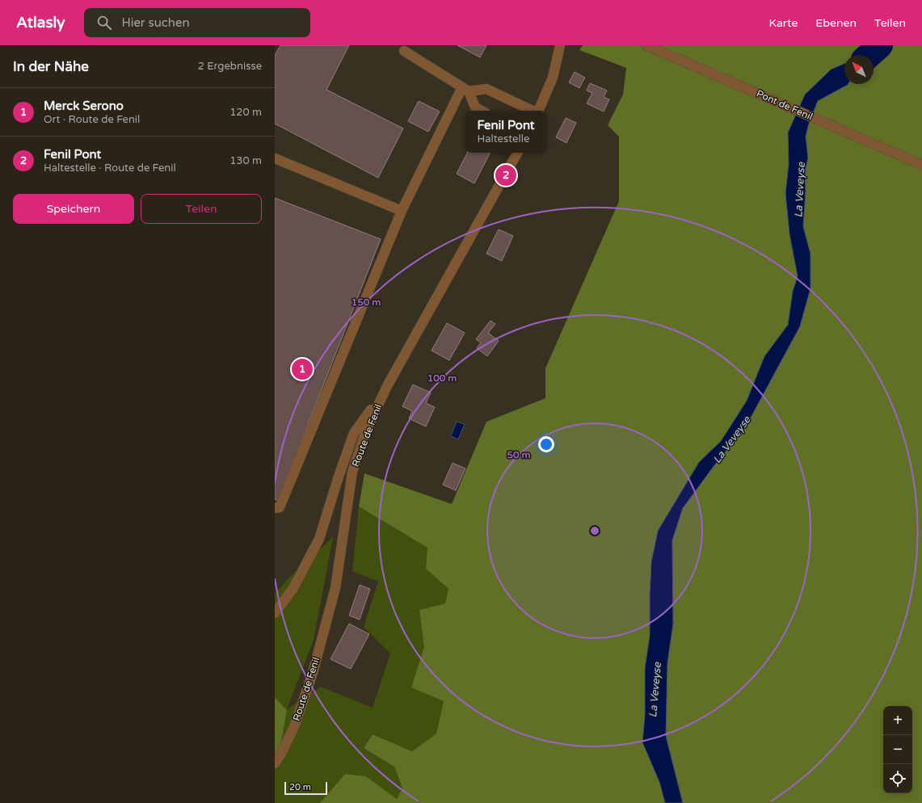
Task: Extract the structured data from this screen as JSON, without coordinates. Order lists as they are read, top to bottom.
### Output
{
  "streets": {
    "street": ["Pont de Fenil", "Route de Fenil"]
  },
  "water": ["La Veveyse"],
  "scale_bar": "20 m",
  "north": "top left",
  "page": {
    "header": "Atlasly",
    "search": "Hier suchen",
    "nav": ["Karte", "Ebenen", "Teilen"],
    "heading": ["In der Nähe", "2 Ergebnisse"],
    "list": [
      {
        "mark": "1",
        "name": "Merck Serono",
        "note": "Ort · Route de Fenil",
        "value": "120 m"
      },
      {
        "mark": "2",
        "name": "Fenil Pont",
        "note": "Haltestelle · Route de Fenil",
        "value": "130 m"
      }
    ],
    "popup": ["Fenil Pont", "Haltestelle"],
    "pins": ["2", "1"],
    "buttons": ["Speichern", "Teilen"],
    "map_buttons": ["+", "−"],
    "scale": "20 m"
  },
  "rings": ["150 m", "100 m", "50 m"]
}
